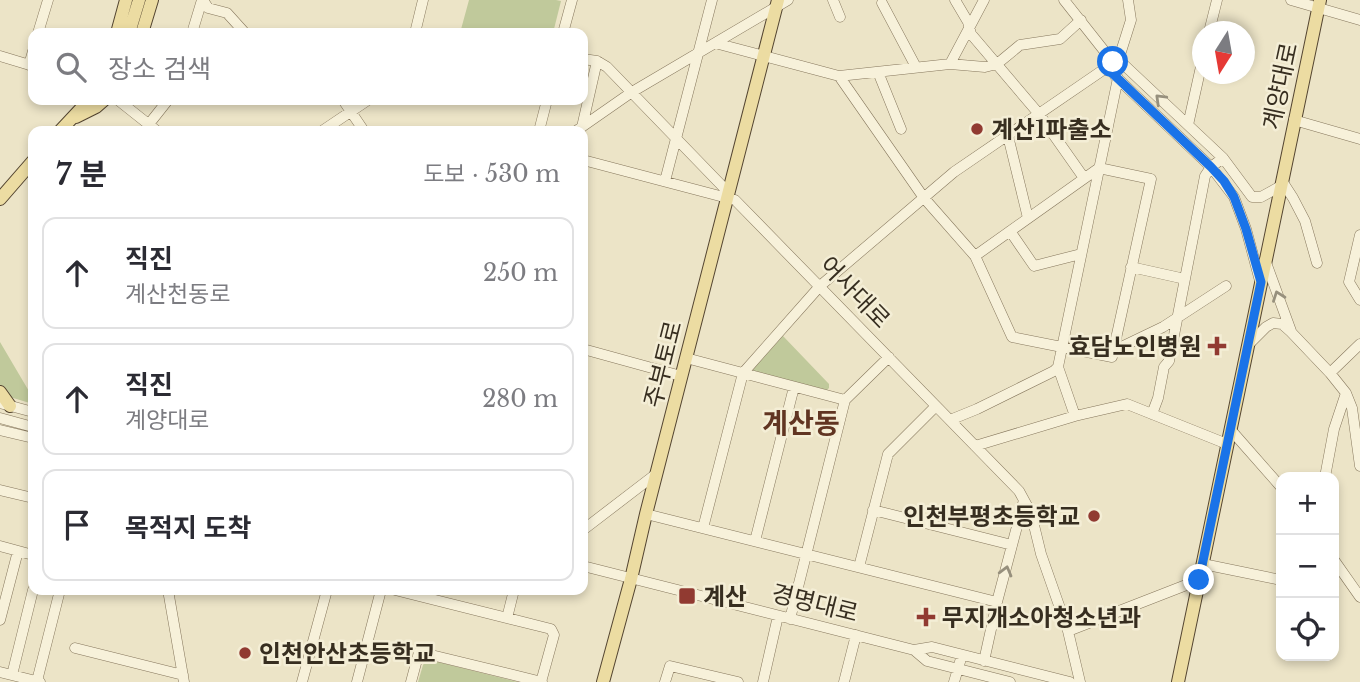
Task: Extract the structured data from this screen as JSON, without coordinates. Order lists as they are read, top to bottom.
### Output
{
  "streets": {
    "main road": ["계양대로", "주부토로"],
    "street": ["어사대로", "경명대로"]
  },
  "crossings": [
    ["어사대로", "주부토로"],
    ["주부토로", "경명대로"]
  ],
  "districts": ["계산동"],
  "places": {
    "other": ["계산1파출소", "인천부평초등학교", "인천안산초등학교"],
    "health": ["효담노인병원", "무지개소아청소년과"],
    "transit": ["계산"]
  },
  "north": "bottom",
  "page": {
    "search": "장소 검색",
    "heading": ["7 분", "도보 · 530 m"],
    "list": [
      ["직진", "계산천동로", "250 m"],
      ["직진", "계양대로", "280 m"],
      "목적지 도착"
    ],
    "map_buttons": ["+", "−"]
  }
}
